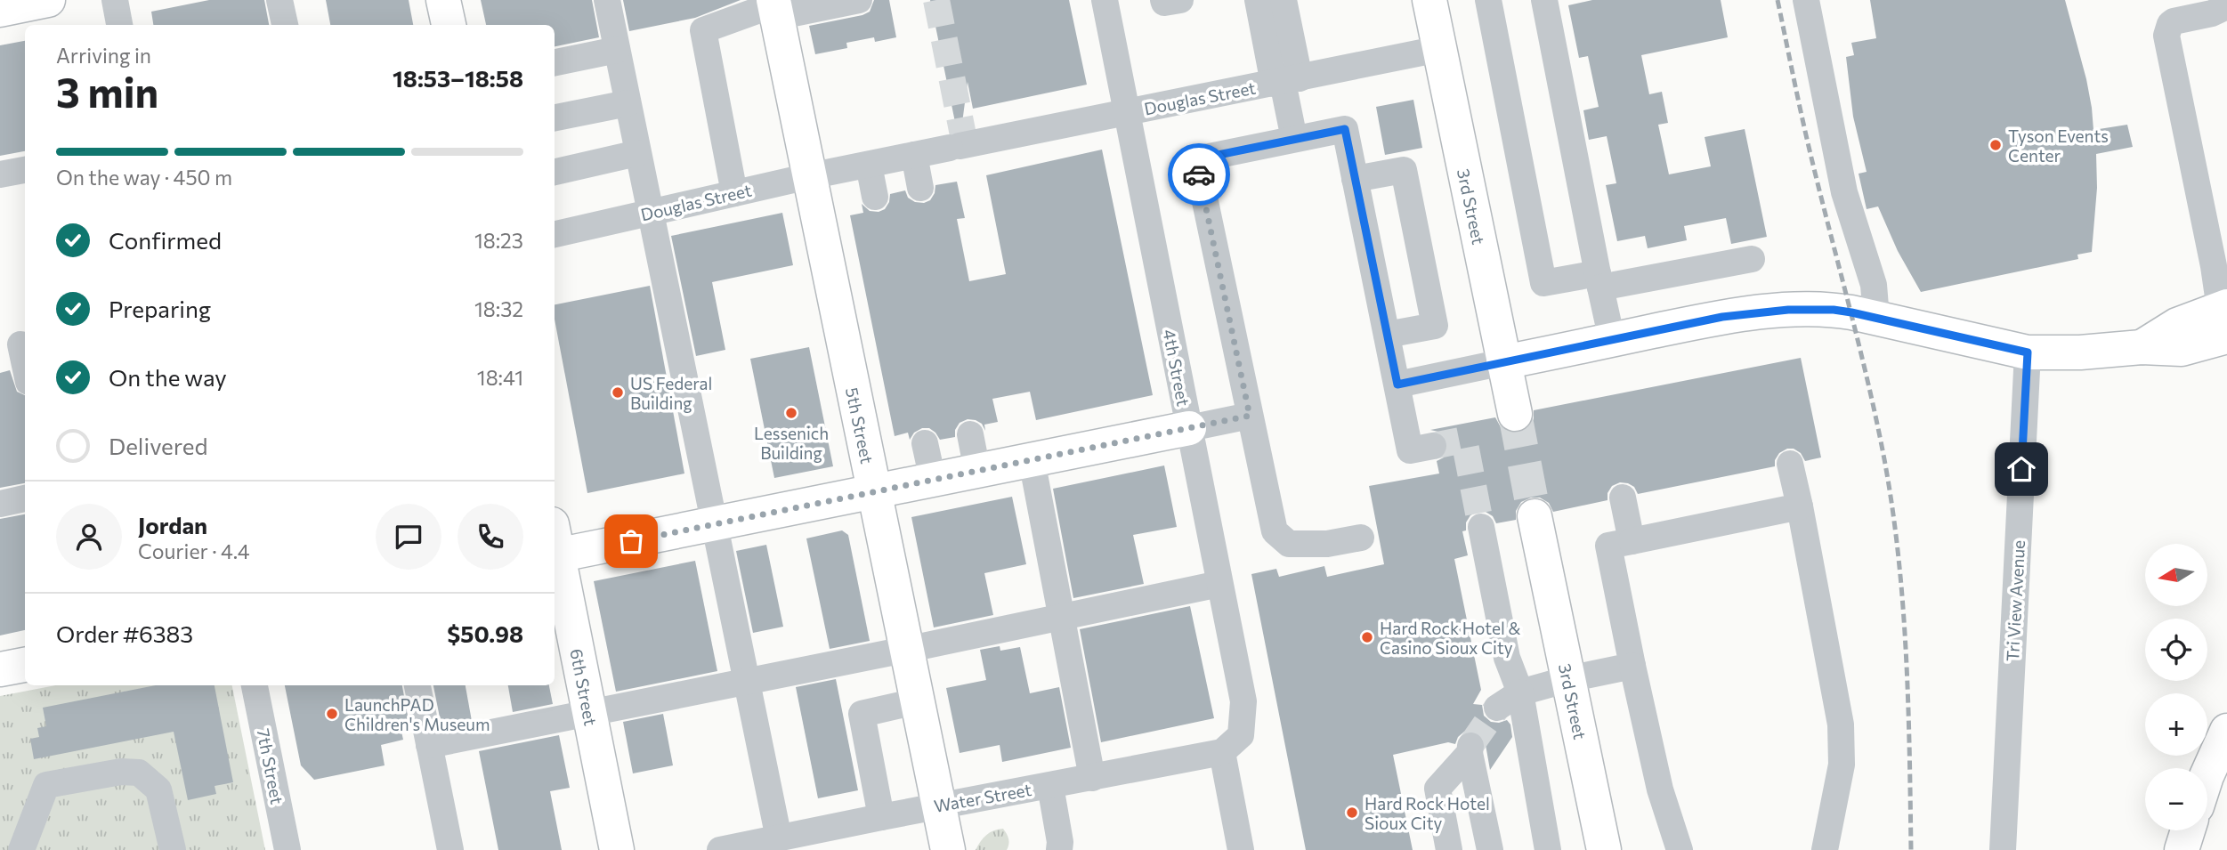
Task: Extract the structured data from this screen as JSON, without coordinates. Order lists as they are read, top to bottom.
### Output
{
  "streets": {
    "main road": ["3rd Street", "5th Street", "6th Street"],
    "street": [
      "Douglas Street",
      "4th Street",
      "Tri View Avenue",
      "7th Street",
      "Water Street"
    ]
  },
  "crossings": [
    ["Douglas Street", "3rd Street"],
    ["Douglas Street", "4th Street"],
    ["Douglas Street", "5th Street"],
    ["4th Street", "Water Street"],
    ["5th Street", "Water Street"]
  ],
  "places": [
    "Tyson Events Center",
    "US Federal Building",
    "Lessenich Building",
    "Hard Rock Hotel & Casino Sioux City",
    "LaunchPAD Children's Museum",
    "Hard Rock Hotel Sioux City"
  ],
  "north": "left",
  "page": {
    "heading": ["3 min", "Arriving in", "18:53–18:58"],
    "panel": [
      "Jordan",
      "Courier · 4.4",
      "Order #6383",
      "$50.98"
    ],
    "bar": "On the way · 450 m",
    "list": [
      ["Confirmed", "18:23"],
      ["Preparing", "18:32"],
      ["On the way", "18:41"],
      "Delivered"
    ],
    "map_buttons": ["+", "−"]
  }
}
